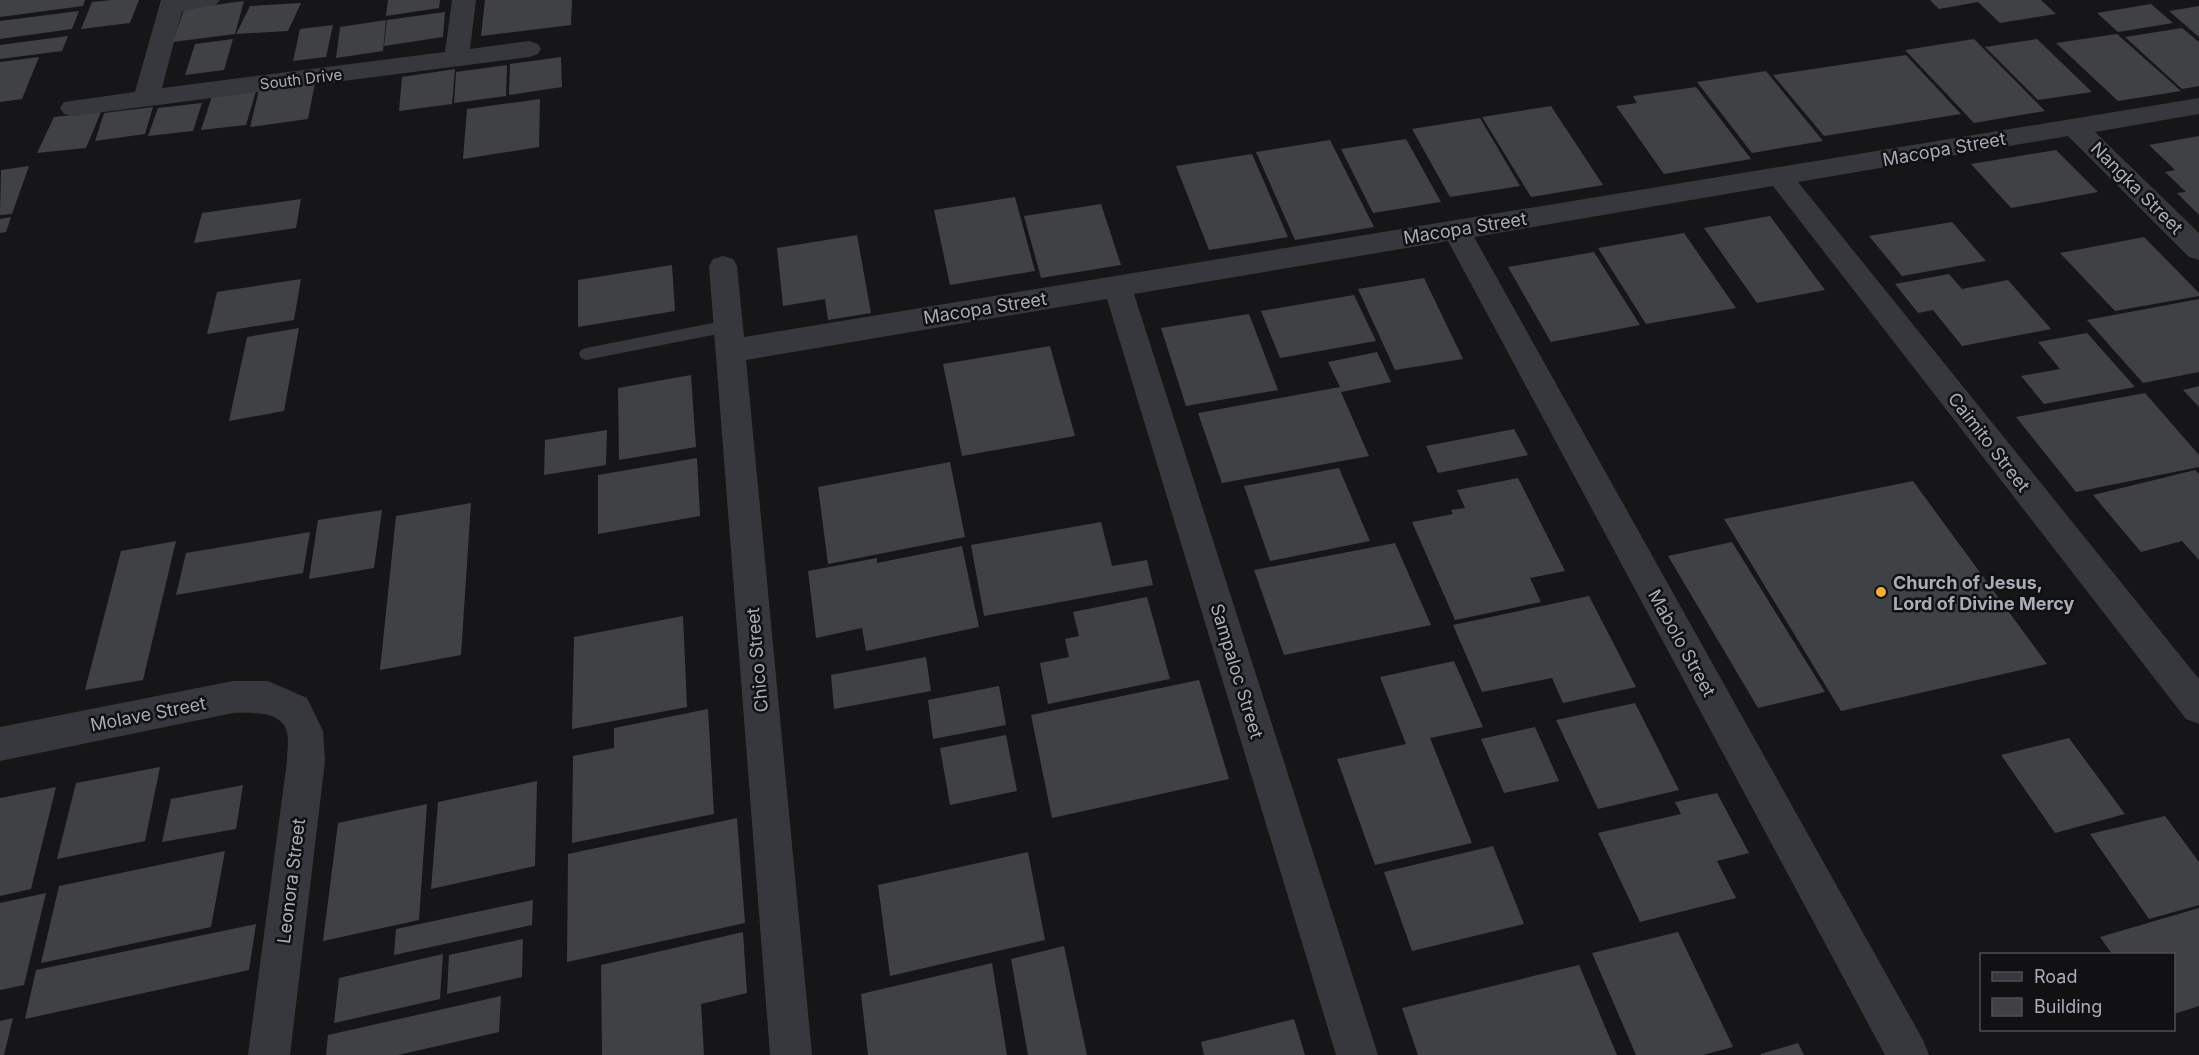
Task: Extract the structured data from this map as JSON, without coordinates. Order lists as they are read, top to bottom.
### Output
{
  "streets": {
    "street": [
      "South Drive",
      "Macopa Street",
      "Nangka Street",
      "Caimito Street",
      "Mabolo Street",
      "Chico Street",
      "Sampaloc Street",
      "Molave Street",
      "Leonora Street"
    ]
  },
  "crossings": [
    ["Macopa Street", "Nangka Street"],
    ["Macopa Street", "Caimito Street"],
    ["Macopa Street", "Mabolo Street"],
    ["Macopa Street", "Chico Street"],
    ["Macopa Street", "Sampaloc Street"],
    ["Molave Street", "Leonora Street"]
  ],
  "places": ["Church of Jesus, Lord of Divine Mercy"],
  "legend": ["Road", "Building"]
}
